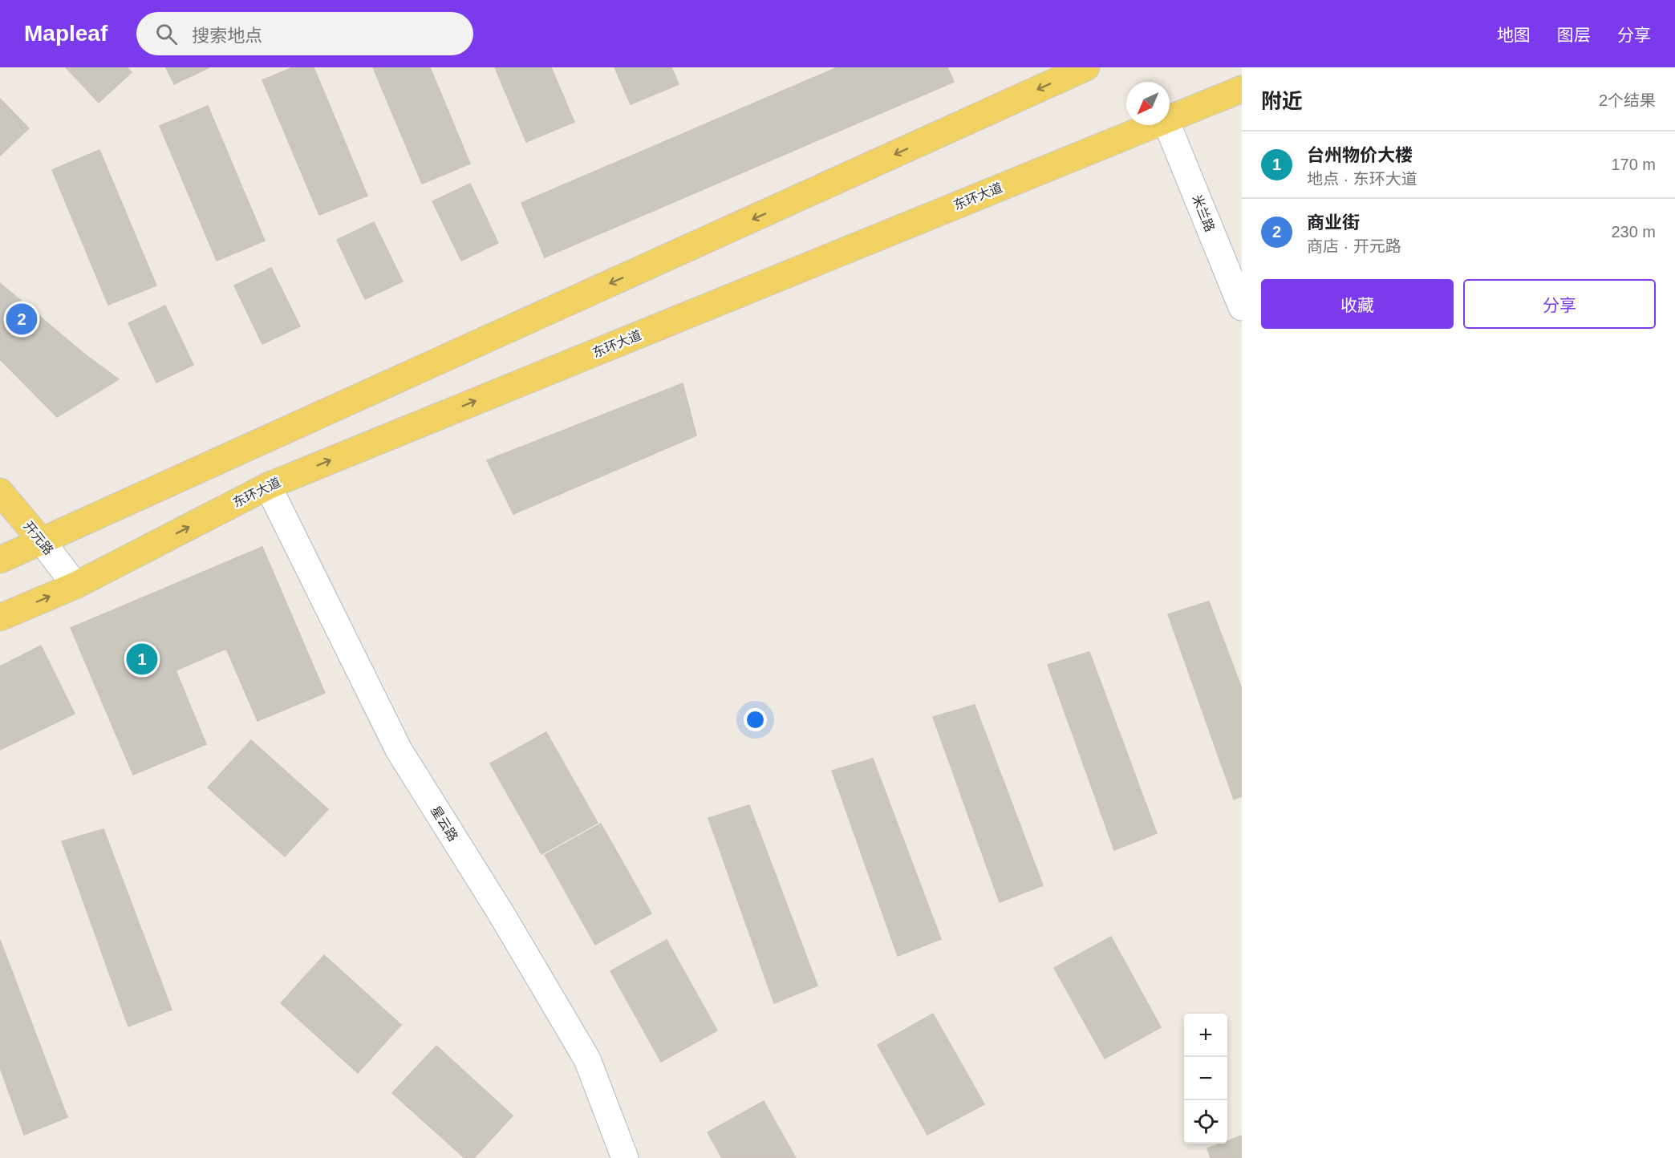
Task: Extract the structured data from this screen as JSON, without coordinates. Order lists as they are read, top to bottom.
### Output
{
  "streets": {
    "main road": ["东环大道", "开元路"],
    "street": ["米兰路", "星云路"]
  },
  "crossings": [
    ["东环大道", "开元路"],
    ["东环大道", "星云路"]
  ],
  "north": "bottom left",
  "page": {
    "header": "Mapleaf",
    "search": "搜索地点",
    "nav": ["地图", "图层", "分享"],
    "heading": ["附近", "2个结果"],
    "list": [
      {
        "mark": "1",
        "name": "台州物价大楼",
        "note": "地点 · 东环大道",
        "value": "170 m"
      },
      {
        "mark": "2",
        "name": "商业街",
        "note": "商店 · 开元路",
        "value": "230 m"
      }
    ],
    "buttons": ["收藏", "分享"],
    "pins": ["2", "1"],
    "map_buttons": ["+", "−"]
  }
}
